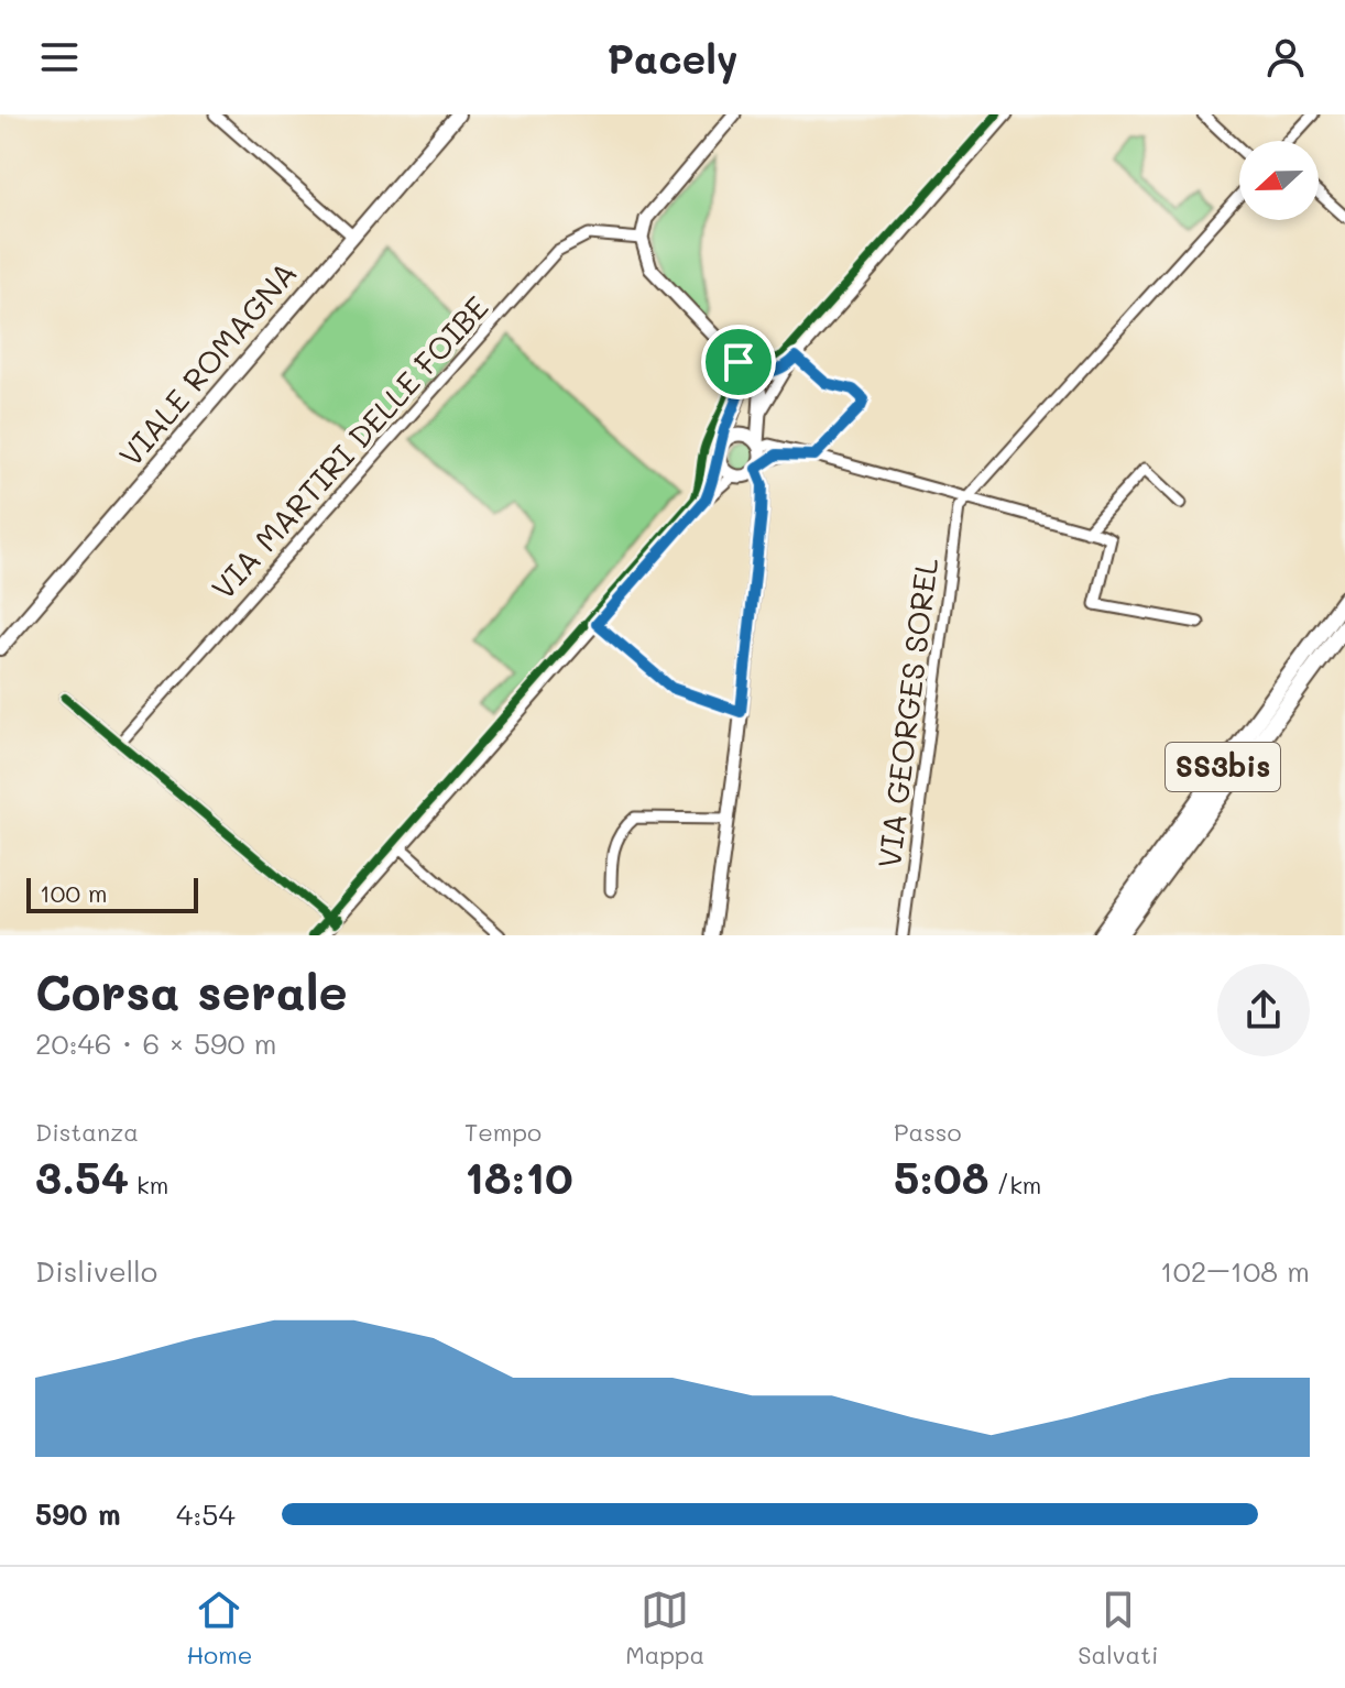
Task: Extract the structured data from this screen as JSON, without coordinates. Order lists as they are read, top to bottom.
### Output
{
  "streets": {
    "highway": ["SS3bis"],
    "main road": ["VIALE ROMAGNA"],
    "street": ["VIA MARTIRI DELLE FOIBE", "VIA GEORGES SOREL"]
  },
  "scale_bar": "100 m",
  "north": "left",
  "page": {
    "header": "Pacely",
    "scale": "100 m",
    "heading": ["Corsa serale", "20:46 · 6 × 590 m"],
    "stats": [
      ["Distanza", "3.54 km"],
      ["Tempo", "18:10"],
      ["Passo", "5:08 /km"]
    ],
    "chart": ["Dislivello", "102–108 m"],
    "list": [
      {
        "name": "590 m",
        "note": "4:54"
      }
    ],
    "tabs": ["Home", "Mappa", "Salvati"]
  }
}
